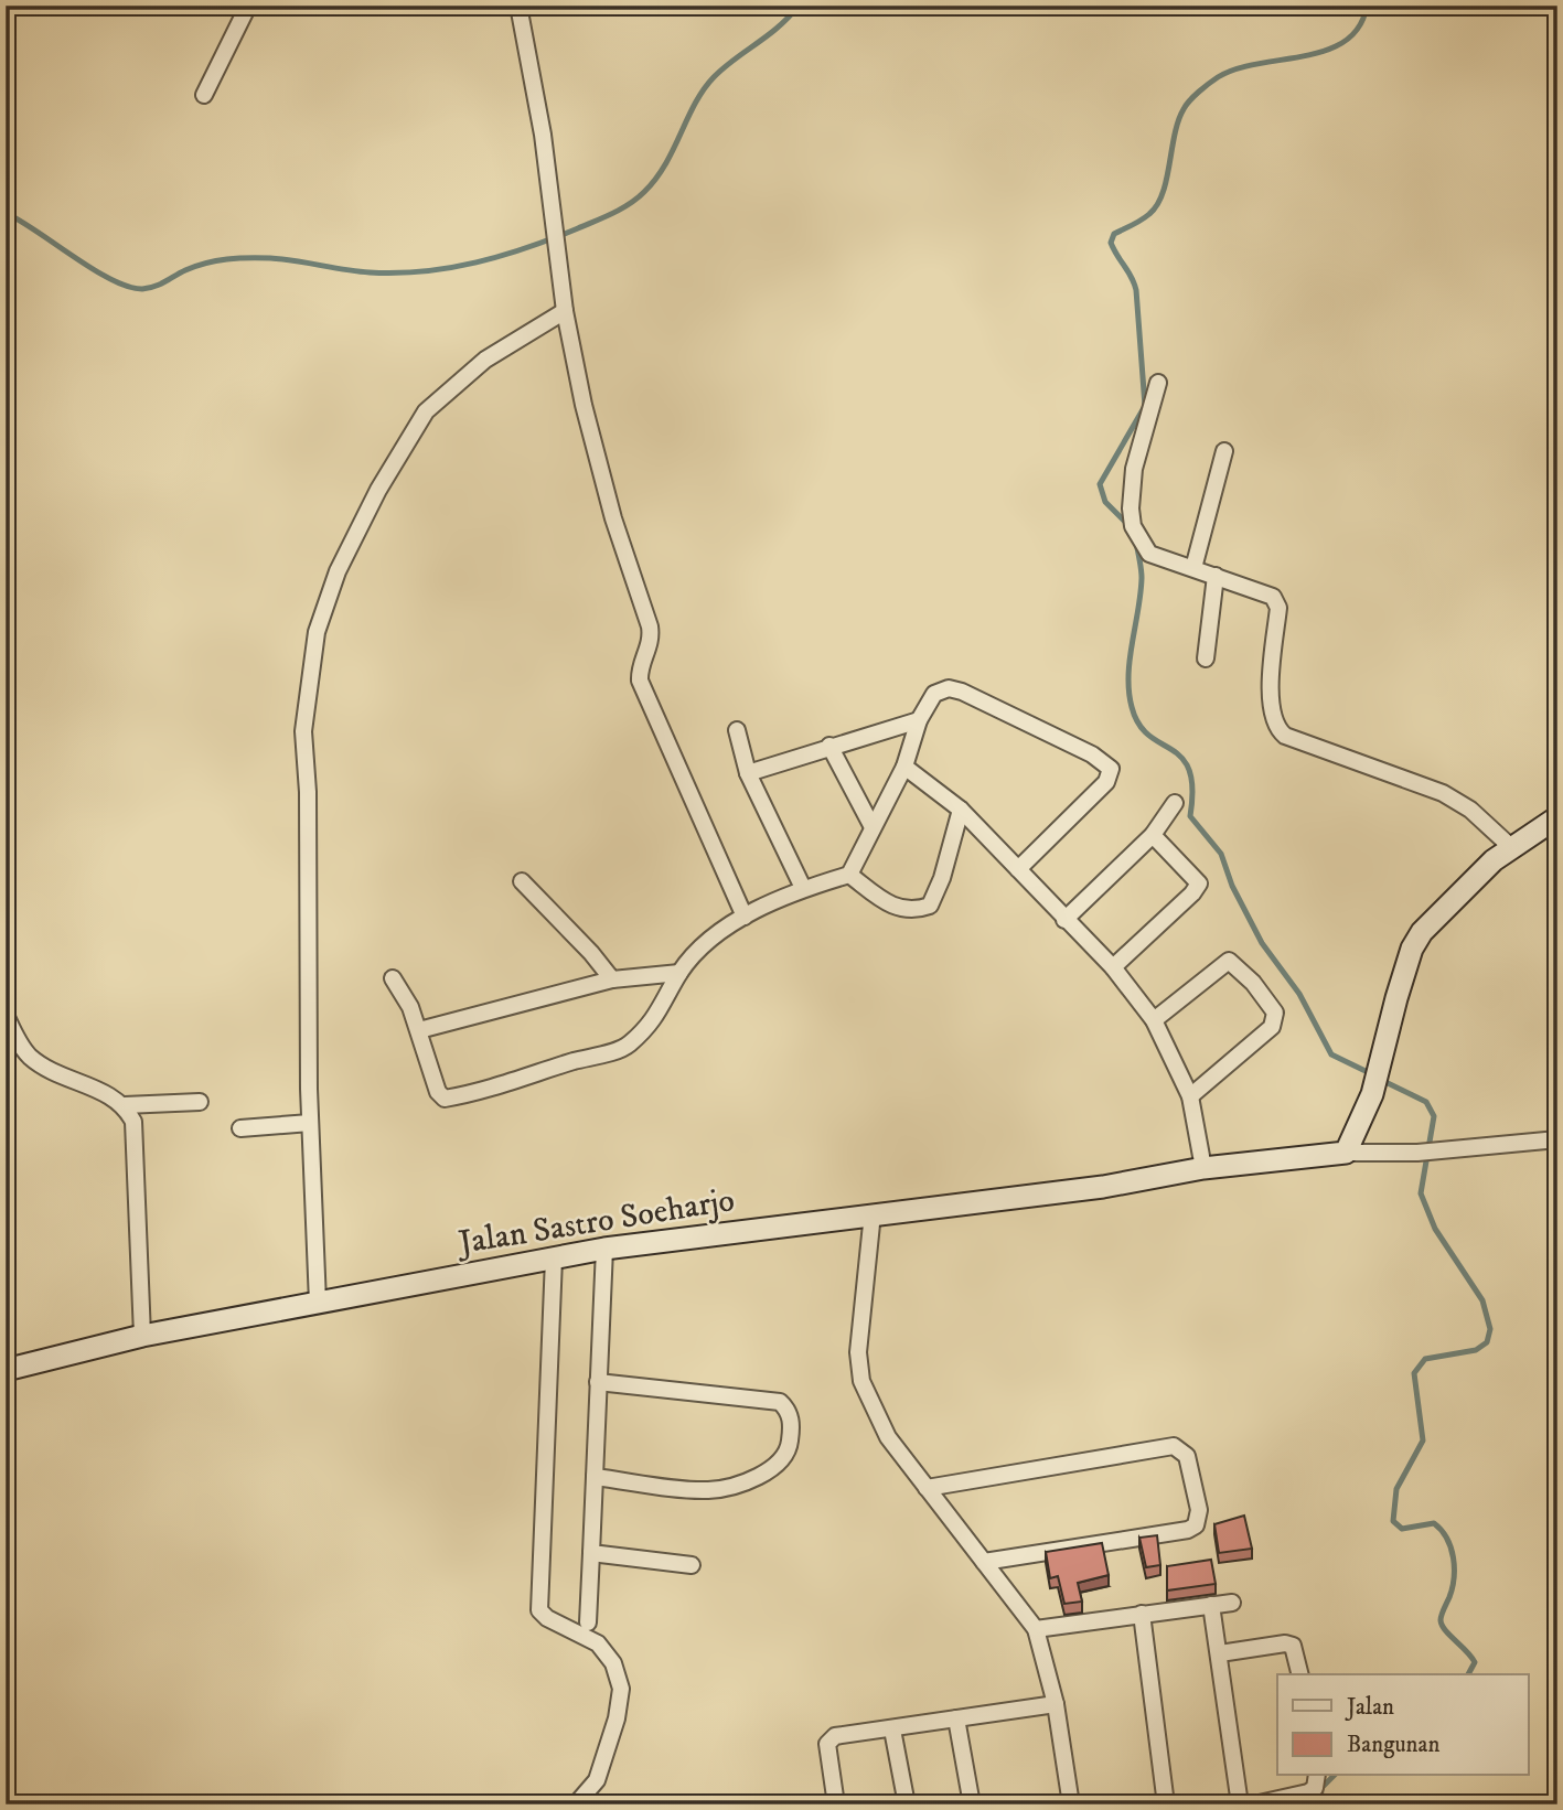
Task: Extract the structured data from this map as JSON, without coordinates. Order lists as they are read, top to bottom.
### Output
{
  "streets": {
    "street": ["Jalan Sastro Soeharjo"]
  },
  "legend": ["Jalan", "Bangunan"]
}
